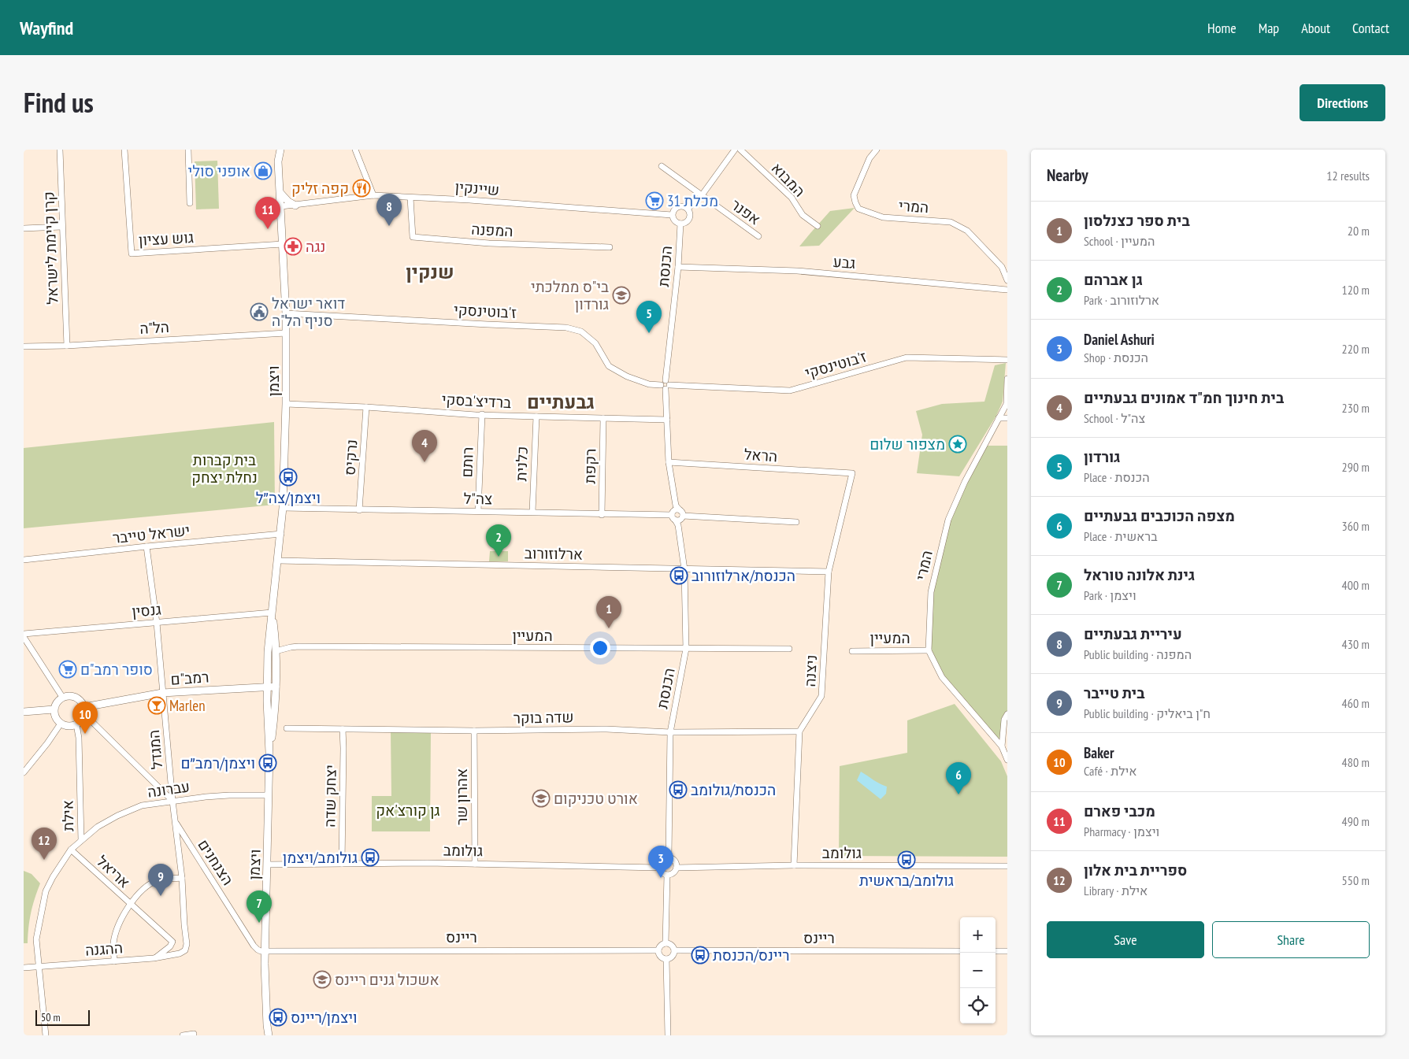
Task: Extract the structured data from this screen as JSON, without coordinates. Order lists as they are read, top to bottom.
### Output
{
  "streets": {
    "street": [
      "המבוא",
      "שיינקין",
      "המרי",
      "אפנר",
      "המפנה",
      "גוש עציון",
      "קרן קיימת לישראל",
      "גבע",
      "הכנסת",
      "ז'בוטינסקי",
      "הל\"ה",
      "ויצמן",
      "ברדיצ'בסקי",
      "הראל",
      "נרקיס",
      "רותם",
      "כלנית",
      "רקפת",
      "צה\"ל",
      "ישראל טייבר",
      "ארלוזורוב",
      "גנסין",
      "המעיין",
      "ניצנה",
      "רמב\"ם",
      "שדה בוקר",
      "המגדל",
      "עברונה",
      "יצחק שדה",
      "אהרון שר",
      "אילת",
      "גולומב",
      "הצנחנים",
      "אריאל",
      "ריינס",
      "ההגנה"
    ]
  },
  "crossings": [
    ["שיינקין", "המפנה"],
    ["שיינקין", "הכנסת"],
    ["שיינקין", "ויצמן"],
    ["המרי", "המעיין"],
    ["גוש עציון", "ויצמן"],
    ["קרן קיימת לישראל", "הל\"ה"],
    ["גבע", "הכנסת"],
    ["הכנסת", "ז'בוטינסקי"],
    ["הכנסת", "ברדיצ'בסקי"],
    ["הכנסת", "הראל"],
    ["הכנסת", "ארלוזורוב"],
    ["הכנסת", "המעיין"],
    ["הכנסת", "שדה בוקר"],
    ["הכנסת", "גולומב"],
    ["ז'בוטינסקי", "ויצמן"],
    ["הל\"ה", "ויצמן"],
    ["ויצמן", "ברדיצ'בסקי"],
    ["ויצמן", "צה\"ל"],
    ["ויצמן", "ישראל טייבר"],
    ["ויצמן", "ארלוזורוב"],
    ["ויצמן", "גנסין"],
    ["ויצמן", "המעיין"],
    ["ויצמן", "רמב\"ם"],
    ["ויצמן", "עברונה"],
    ["ויצמן", "גולומב"],
    ["ויצמן", "הצנחנים"],
    ["ויצמן", "ריינס"],
    ["ברדיצ'בסקי", "נרקיס"],
    ["ברדיצ'בסקי", "רותם"],
    ["ברדיצ'בסקי", "כלנית"],
    ["ברדיצ'בסקי", "רקפת"],
    ["הראל", "ניצנה"],
    ["נרקיס", "צה\"ל"],
    ["רותם", "צה\"ל"],
    ["כלנית", "צה\"ל"],
    ["רקפת", "צה\"ל"],
    ["ישראל טייבר", "המגדל"],
    ["ארלוזורוב", "ניצנה"],
    ["גנסין", "המגדל"],
    ["ניצנה", "שדה בוקר"],
    ["ניצנה", "גולומב"],
    ["רמב\"ם", "המגדל"],
    ["רמב\"ם", "אילת"],
    ["שדה בוקר", "יצחק שדה"],
    ["שדה בוקר", "אהרון שר"],
    ["המגדל", "עברונה"],
    ["המגדל", "הצנחנים"],
    ["המגדל", "ההגנה"],
    ["עברונה", "אילת"],
    ["יצחק שדה", "גולומב"],
    ["אהרון שר", "גולומב"],
    ["אילת", "אריאל"],
    ["אילת", "ההגנה"],
    ["הצנחנים", "ריינס"],
    ["אריאל", "ההגנה"]
  ],
  "districts": ["שנקין", "גבעתיים"],
  "parks": ["בית קברות נחלת יצחק", "גן קורצ'אק"],
  "places": {
    "shop": ["אופני סולי"],
    "restaurant": ["קפה זליק"],
    "supermarket": ["מכלת 31", "סופר רמב\"ם"],
    "pharmacy": ["נגה"],
    "school or university": ["בי\"ס ממלכתי גורדון", "אורט טכניקום", "אשכול גנים ריינס"],
    "public building": ["דואר ישראל סניף הל\"ה"],
    "place": ["מצפור שלום"],
    "bus stop": [
      "ויצמן/צה״ל",
      "הכנסת/ארלוזורוב",
      "ויצמן/רמב״ם",
      "הכנסת/גולומב",
      "גולומב/ויצמן",
      "גולומב/בראשית",
      "ריינס/הכנסת",
      "ויצמן/ריינס"
    ],
    "bar": ["Marlen"]
  },
  "scale_bar": "50 m",
  "page": {
    "header": "Wayfind",
    "nav": [
      "Home",
      "Map",
      "About",
      "Contact"
    ],
    "title": "Find us",
    "buttons": [
      "Directions",
      ["Save", "Share"]
    ],
    "heading": ["Nearby", "12 results"],
    "pins": [
      "8",
      "11",
      "5",
      "4",
      "2",
      "1",
      "10",
      "6",
      "12",
      "3",
      "9",
      "7"
    ],
    "list": [
      {
        "mark": "1",
        "name": "בית ספר כצנלסון",
        "note": "School · המעיין",
        "value": "20 m"
      },
      {
        "mark": "2",
        "name": "גן אברהם",
        "note": "Park · ארלוזורוב",
        "value": "120 m"
      },
      {
        "mark": "3",
        "name": "Daniel Ashuri",
        "note": "Shop · הכנסת",
        "value": "220 m"
      },
      {
        "mark": "4",
        "name": "בית חינוך חמ\"ד אמונים גבעתיים",
        "note": "School · צה\"ל",
        "value": "230 m"
      },
      {
        "mark": "5",
        "name": "גורדון",
        "note": "Place · הכנסת",
        "value": "290 m"
      },
      {
        "mark": "6",
        "name": "מצפה הכוכבים גבעתיים",
        "note": "Place · בראשית",
        "value": "360 m"
      },
      {
        "mark": "7",
        "name": "גינת אלונה טוראל",
        "note": "Park · ויצמן",
        "value": "400 m"
      },
      {
        "mark": "8",
        "name": "עיריית גבעתיים",
        "note": "Public building · המפנה",
        "value": "430 m"
      },
      {
        "mark": "9",
        "name": "בית טייבר",
        "note": "Public building · ח\"ן ביאליק",
        "value": "460 m"
      },
      {
        "mark": "10",
        "name": "Baker",
        "note": "Café · אילת",
        "value": "480 m"
      },
      {
        "mark": "11",
        "name": "מכבי פארם",
        "note": "Pharmacy · ויצמן",
        "value": "490 m"
      },
      {
        "mark": "12",
        "name": "ספריית בית אלון",
        "note": "Library · אילת",
        "value": "550 m"
      }
    ],
    "map_buttons": ["+", "−"],
    "scale": "50 m"
  }
}
